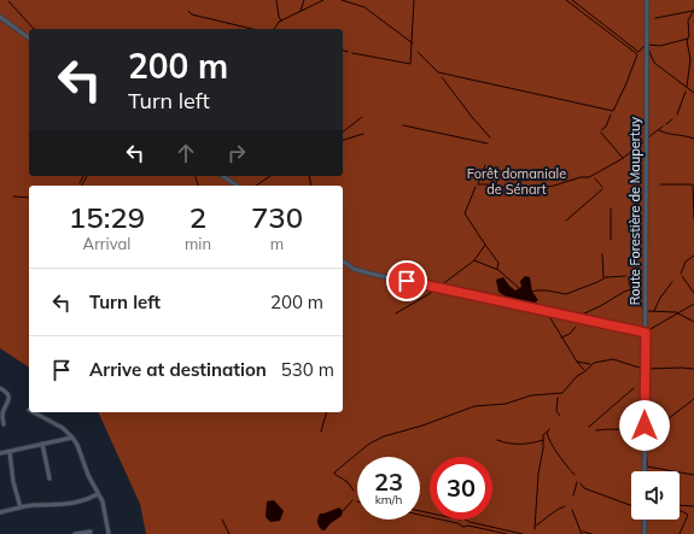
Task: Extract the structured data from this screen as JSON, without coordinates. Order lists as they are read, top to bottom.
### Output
{
  "streets": {
    "street": ["Route Forestière de Maupertuy"]
  },
  "parks": ["Forêt domaniale de Sénart"],
  "page": {
    "turn": ["200 m", "Turn left"],
    "eta": [
      "15:29",
      "Arrival",
      "2",
      "min",
      "730",
      "m"
    ],
    "list": [
      {
        "name": "Turn left",
        "value": "200 m"
      },
      {
        "name": "Arrive at destination",
        "value": "530 m"
      }
    ],
    "speed": "23 km/h",
    "limit": "30"
  }
}
